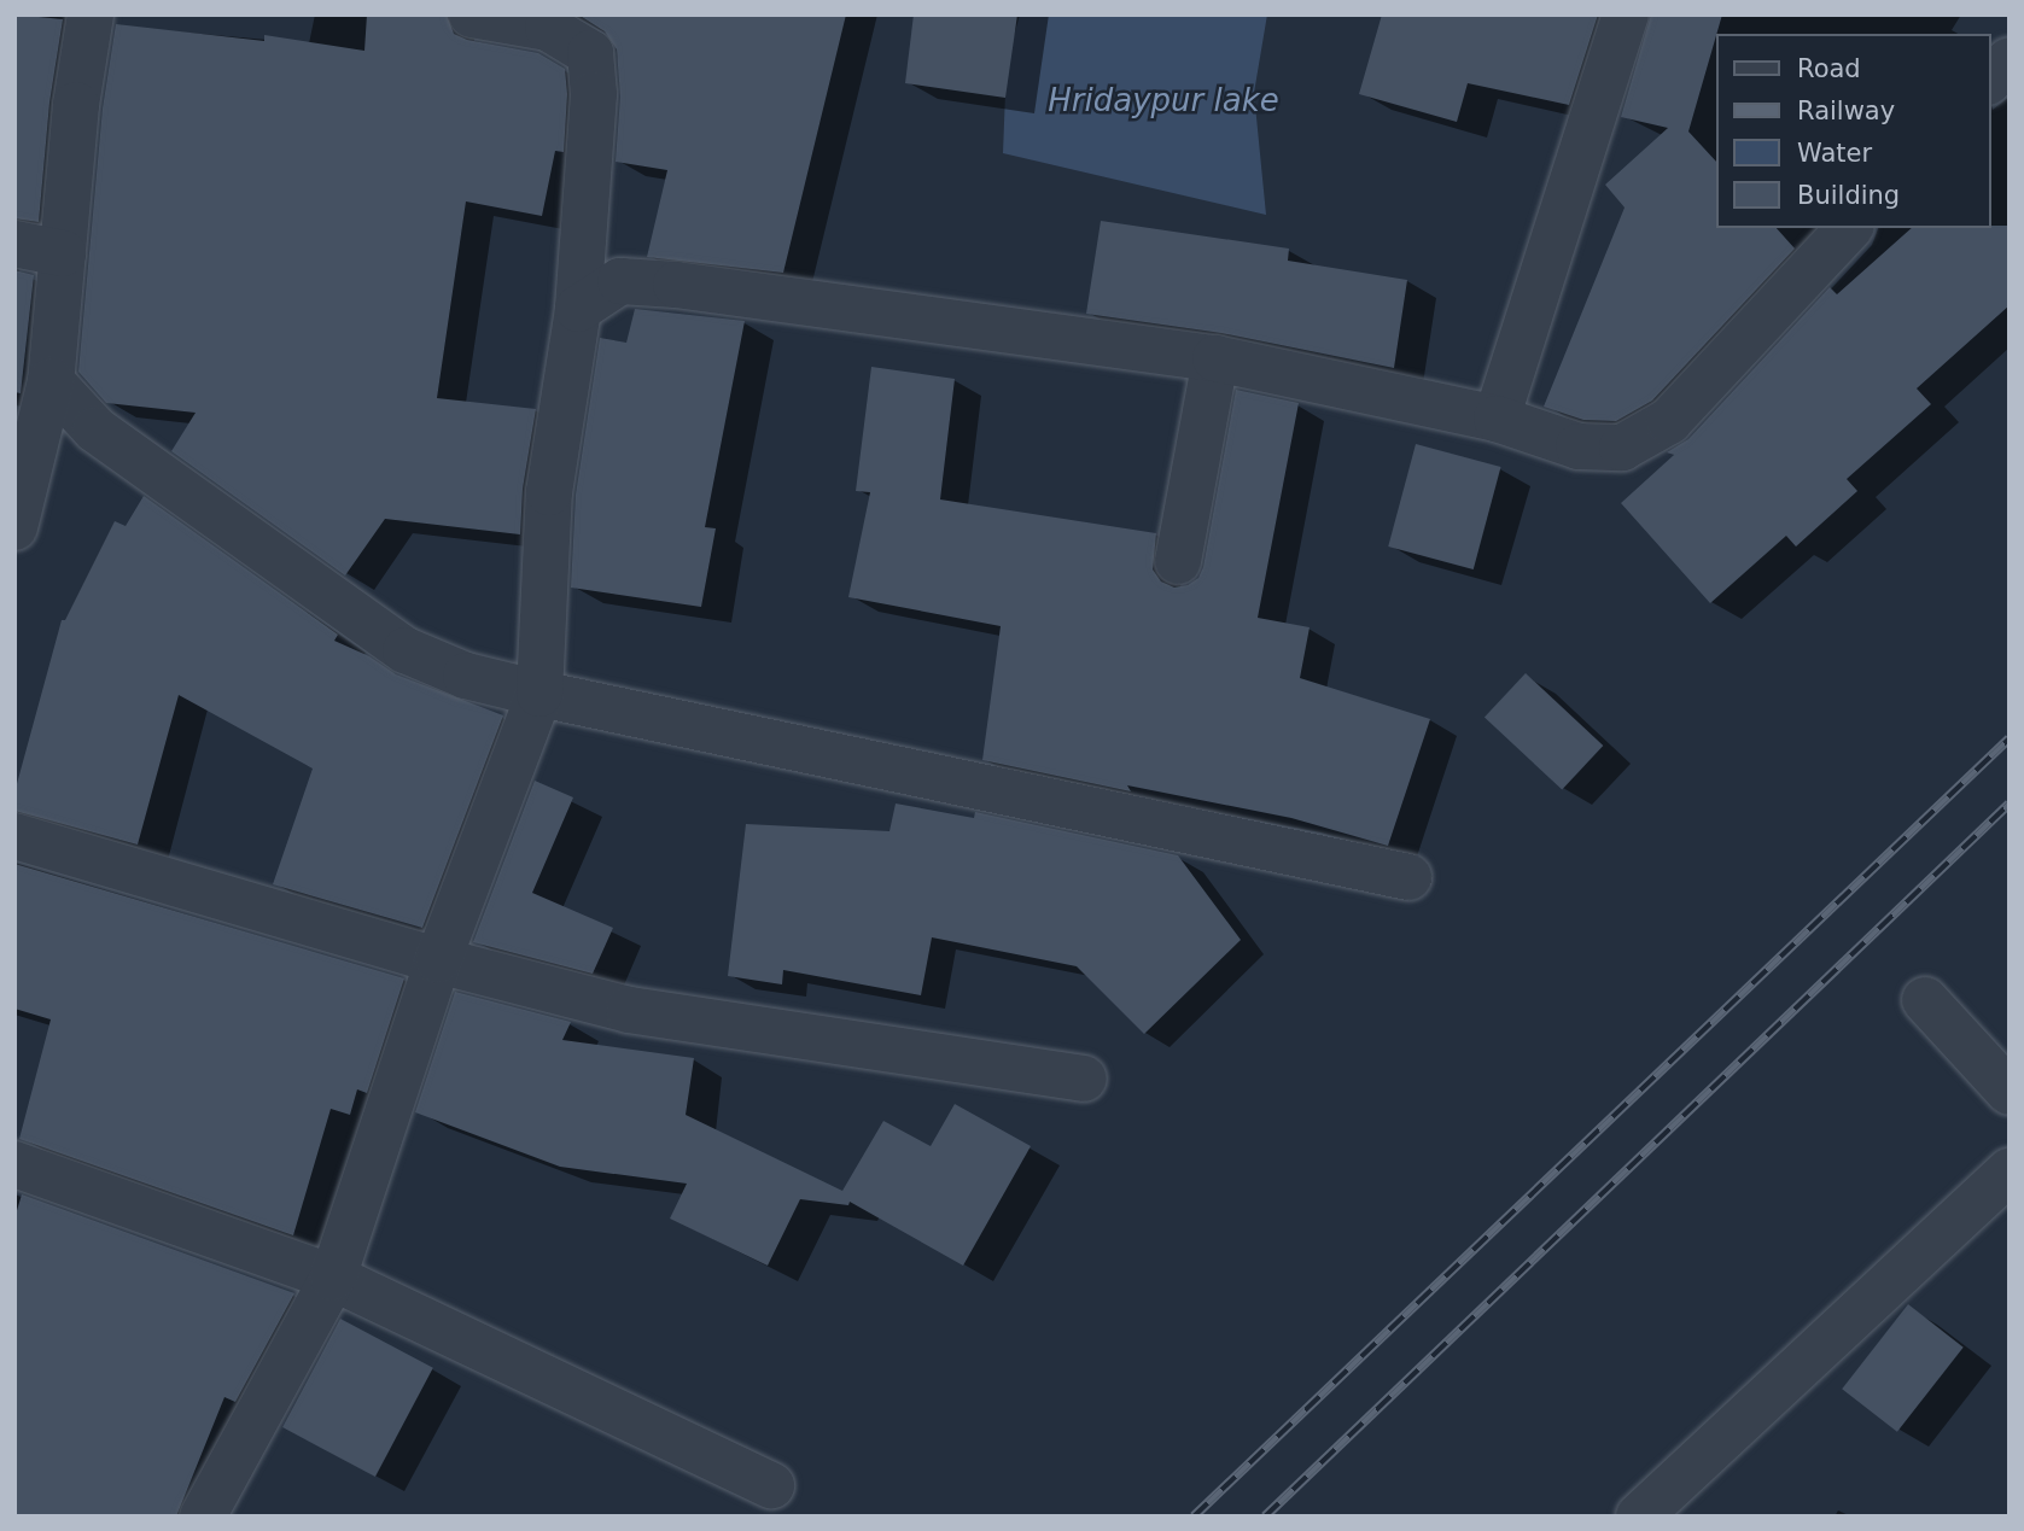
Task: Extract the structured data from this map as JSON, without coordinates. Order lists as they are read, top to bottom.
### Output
{
  "water": ["Hridaypur lake"],
  "legend": [
    "Road",
    "Railway",
    "Water",
    "Building"
  ]
}
